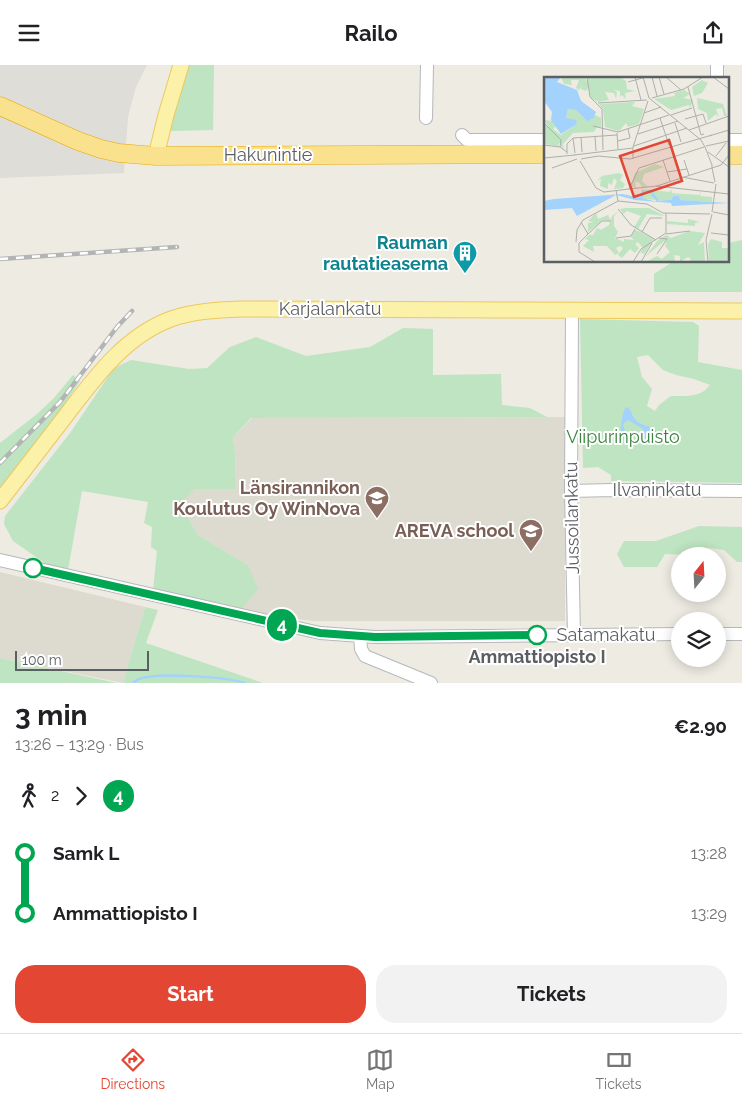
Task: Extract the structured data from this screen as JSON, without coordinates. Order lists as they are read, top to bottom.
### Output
{
  "streets": {
    "highway": ["Hakunintie"],
    "main road": ["Karjalankatu"],
    "street": ["Ilvaninkatu", "Jussoilankatu", "Satamakatu"]
  },
  "crossings": [
    ["Karjalankatu", "Jussoilankatu"],
    ["Ilvaninkatu", "Jussoilankatu"],
    ["Jussoilankatu", "Satamakatu"]
  ],
  "parks": ["Viipurinpuisto"],
  "places": {
    "building": ["Rauman rautatieasema"],
    "school or university": ["Länsirannikon Koulutus Oy WinNova", "AREVA school"],
    "other": ["Ammattiopisto I"]
  },
  "lines": ["bus line 4"],
  "scale_bar": "100 m",
  "north": "top",
  "page": {
    "header": "Railo",
    "on_map": "4",
    "scale": "100 m",
    "heading": ["3 min", "13:26 – 13:29 · Bus", "€2.90"],
    "legs": ["2", "4"],
    "list": [
      {
        "name": "Samk L",
        "value": "13:28"
      },
      {
        "name": "Ammattiopisto I",
        "value": "13:29"
      }
    ],
    "buttons": ["Start", "Tickets"],
    "tabs": ["Directions", "Map", "Tickets"]
  }
}
